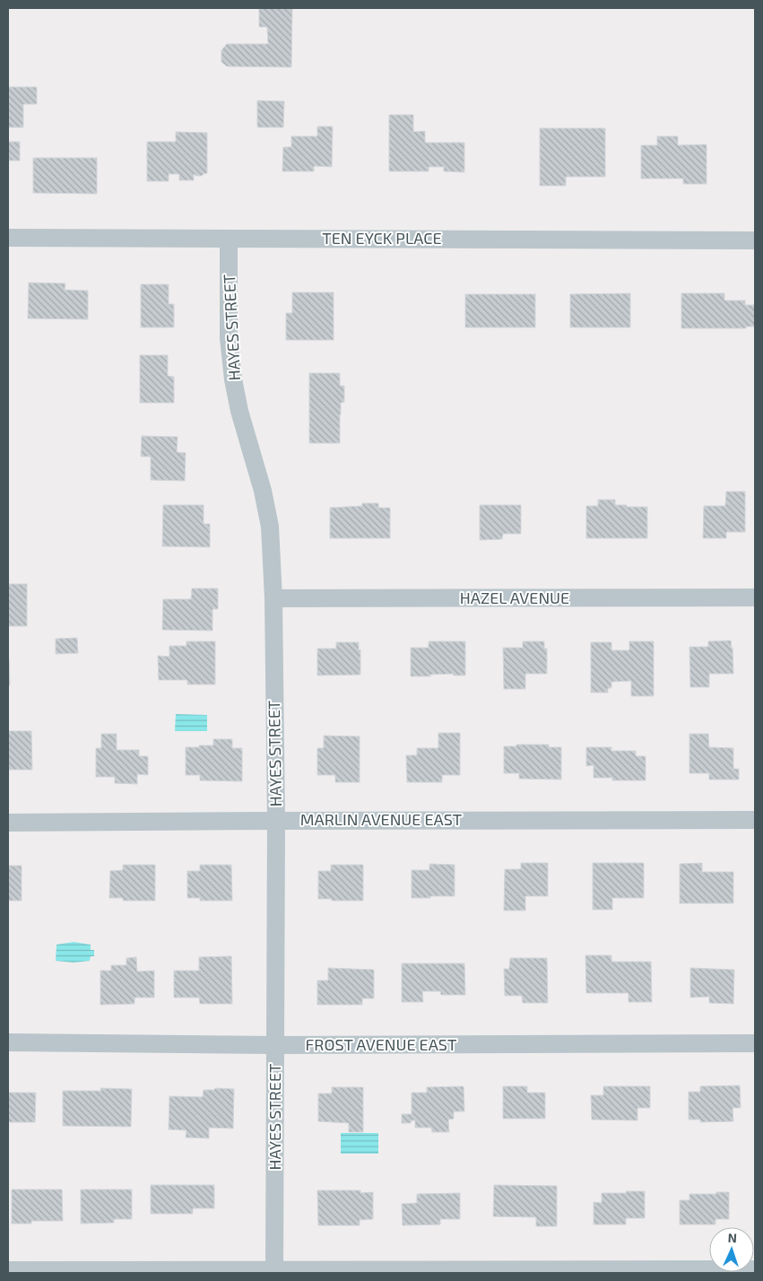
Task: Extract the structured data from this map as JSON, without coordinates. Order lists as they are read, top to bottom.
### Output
{
  "streets": {
    "street": [
      "TEN EYCK PLACE",
      "HAYES STREET",
      "HAZEL AVENUE",
      "MARLIN AVENUE EAST",
      "FROST AVENUE EAST"
    ]
  },
  "crossings": [
    ["TEN EYCK PLACE", "HAYES STREET"],
    ["HAYES STREET", "HAZEL AVENUE"],
    ["HAYES STREET", "MARLIN AVENUE EAST"],
    ["HAYES STREET", "FROST AVENUE EAST"]
  ],
  "north": "top"
}
